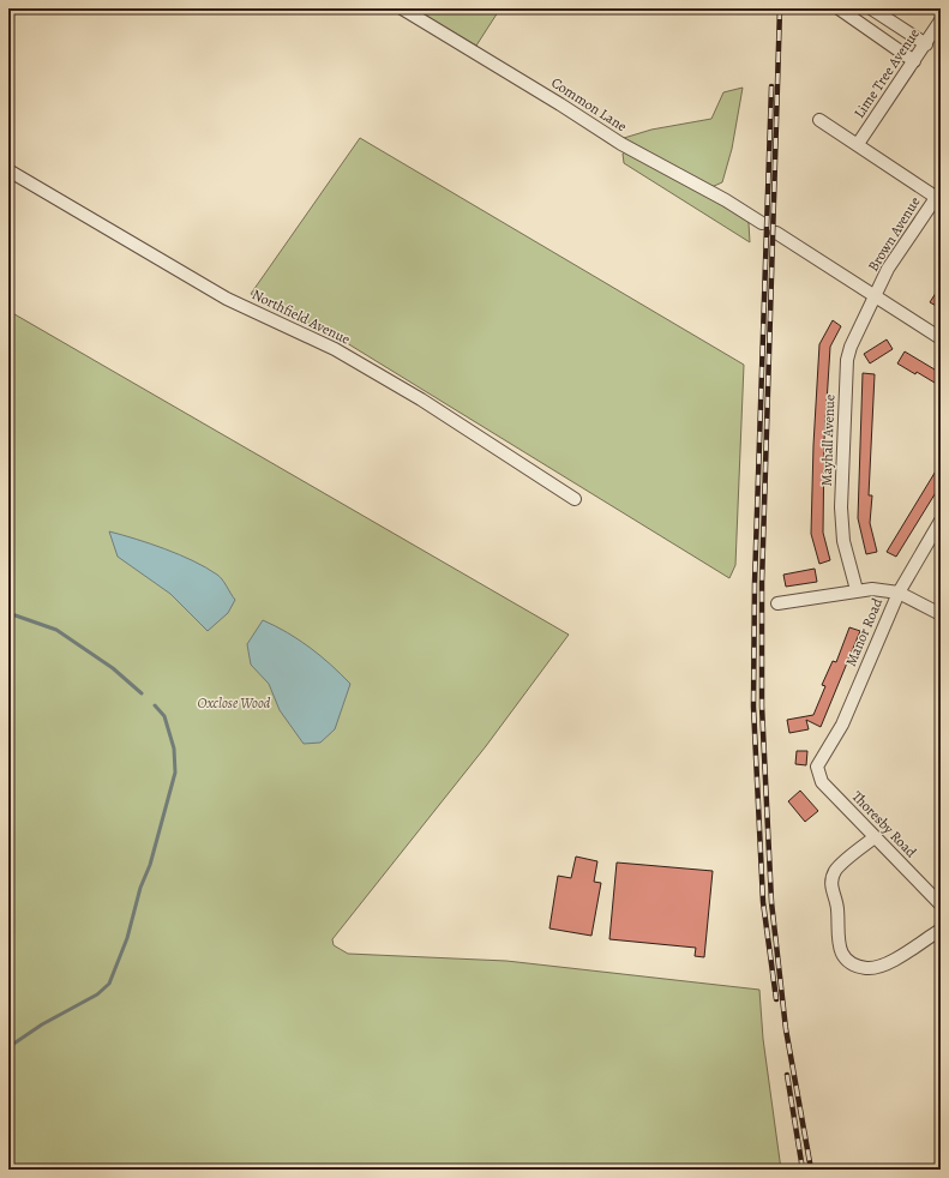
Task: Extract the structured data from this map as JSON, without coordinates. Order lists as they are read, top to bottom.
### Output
{
  "streets": {
    "street": [
      "Lime Tree Avenue",
      "Common Lane",
      "Brown Avenue",
      "Northfield Avenue",
      "Mayhall Avenue",
      "Manor Road",
      "Thoresby Road"
    ]
  },
  "crossings": [
    ["Brown Avenue", "Mayhall Avenue"],
    ["Manor Road", "Thoresby Road"]
  ],
  "parks": ["Oxclose Wood"]
}
